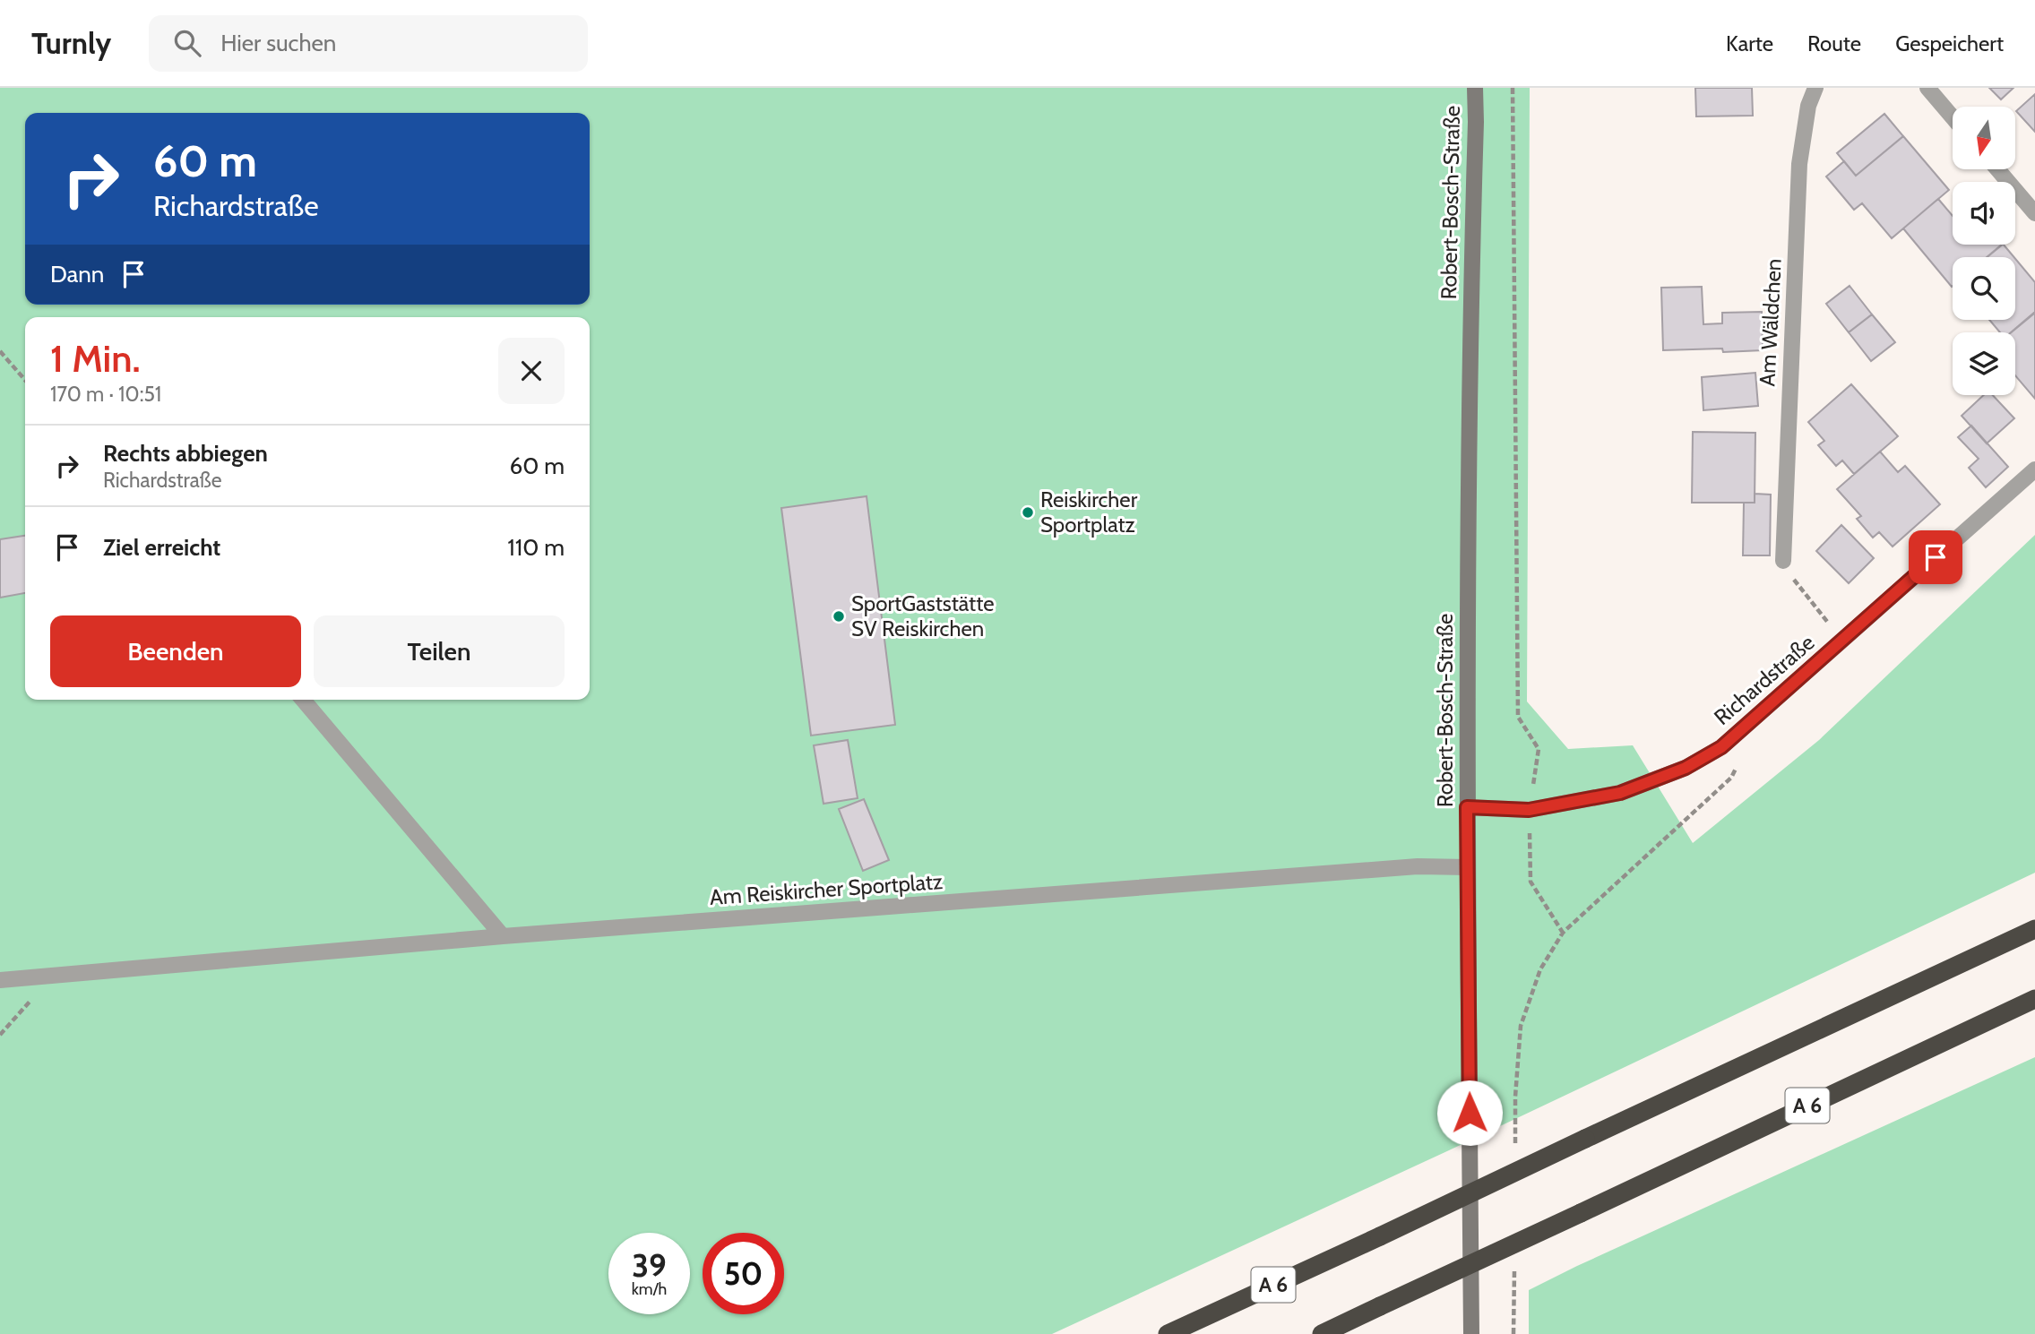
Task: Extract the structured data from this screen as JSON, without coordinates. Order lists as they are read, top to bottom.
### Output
{
  "streets": {
    "highway": ["A 6"],
    "main road": ["Robert-Bosch-Straße"],
    "street": ["Am Wäldchen", "Richardstraße", "Am Reiskircher Sportplatz"]
  },
  "crossings": [
    ["Robert-Bosch-Straße", "Richardstraße"],
    ["Robert-Bosch-Straße", "Am Reiskircher Sportplatz"]
  ],
  "places": ["Reiskircher Sportplatz", "SportGaststätte SV Reiskirchen"],
  "north": "bottom",
  "page": {
    "header": "Turnly",
    "search": "Hier suchen",
    "nav": ["Karte", "Route", "Gespeichert"],
    "turn": ["60 m", "Richardstraße"],
    "then": "Dann",
    "heading": ["1 Min.", "170 m · 10:51"],
    "list": [
      {
        "name": "Rechts abbiegen",
        "note": "Richardstraße",
        "value": "60 m"
      },
      {
        "name": "Ziel erreicht",
        "value": "110 m"
      }
    ],
    "buttons": ["Beenden", "Teilen"],
    "speed": "39 km/h",
    "limit": "50"
  }
}
